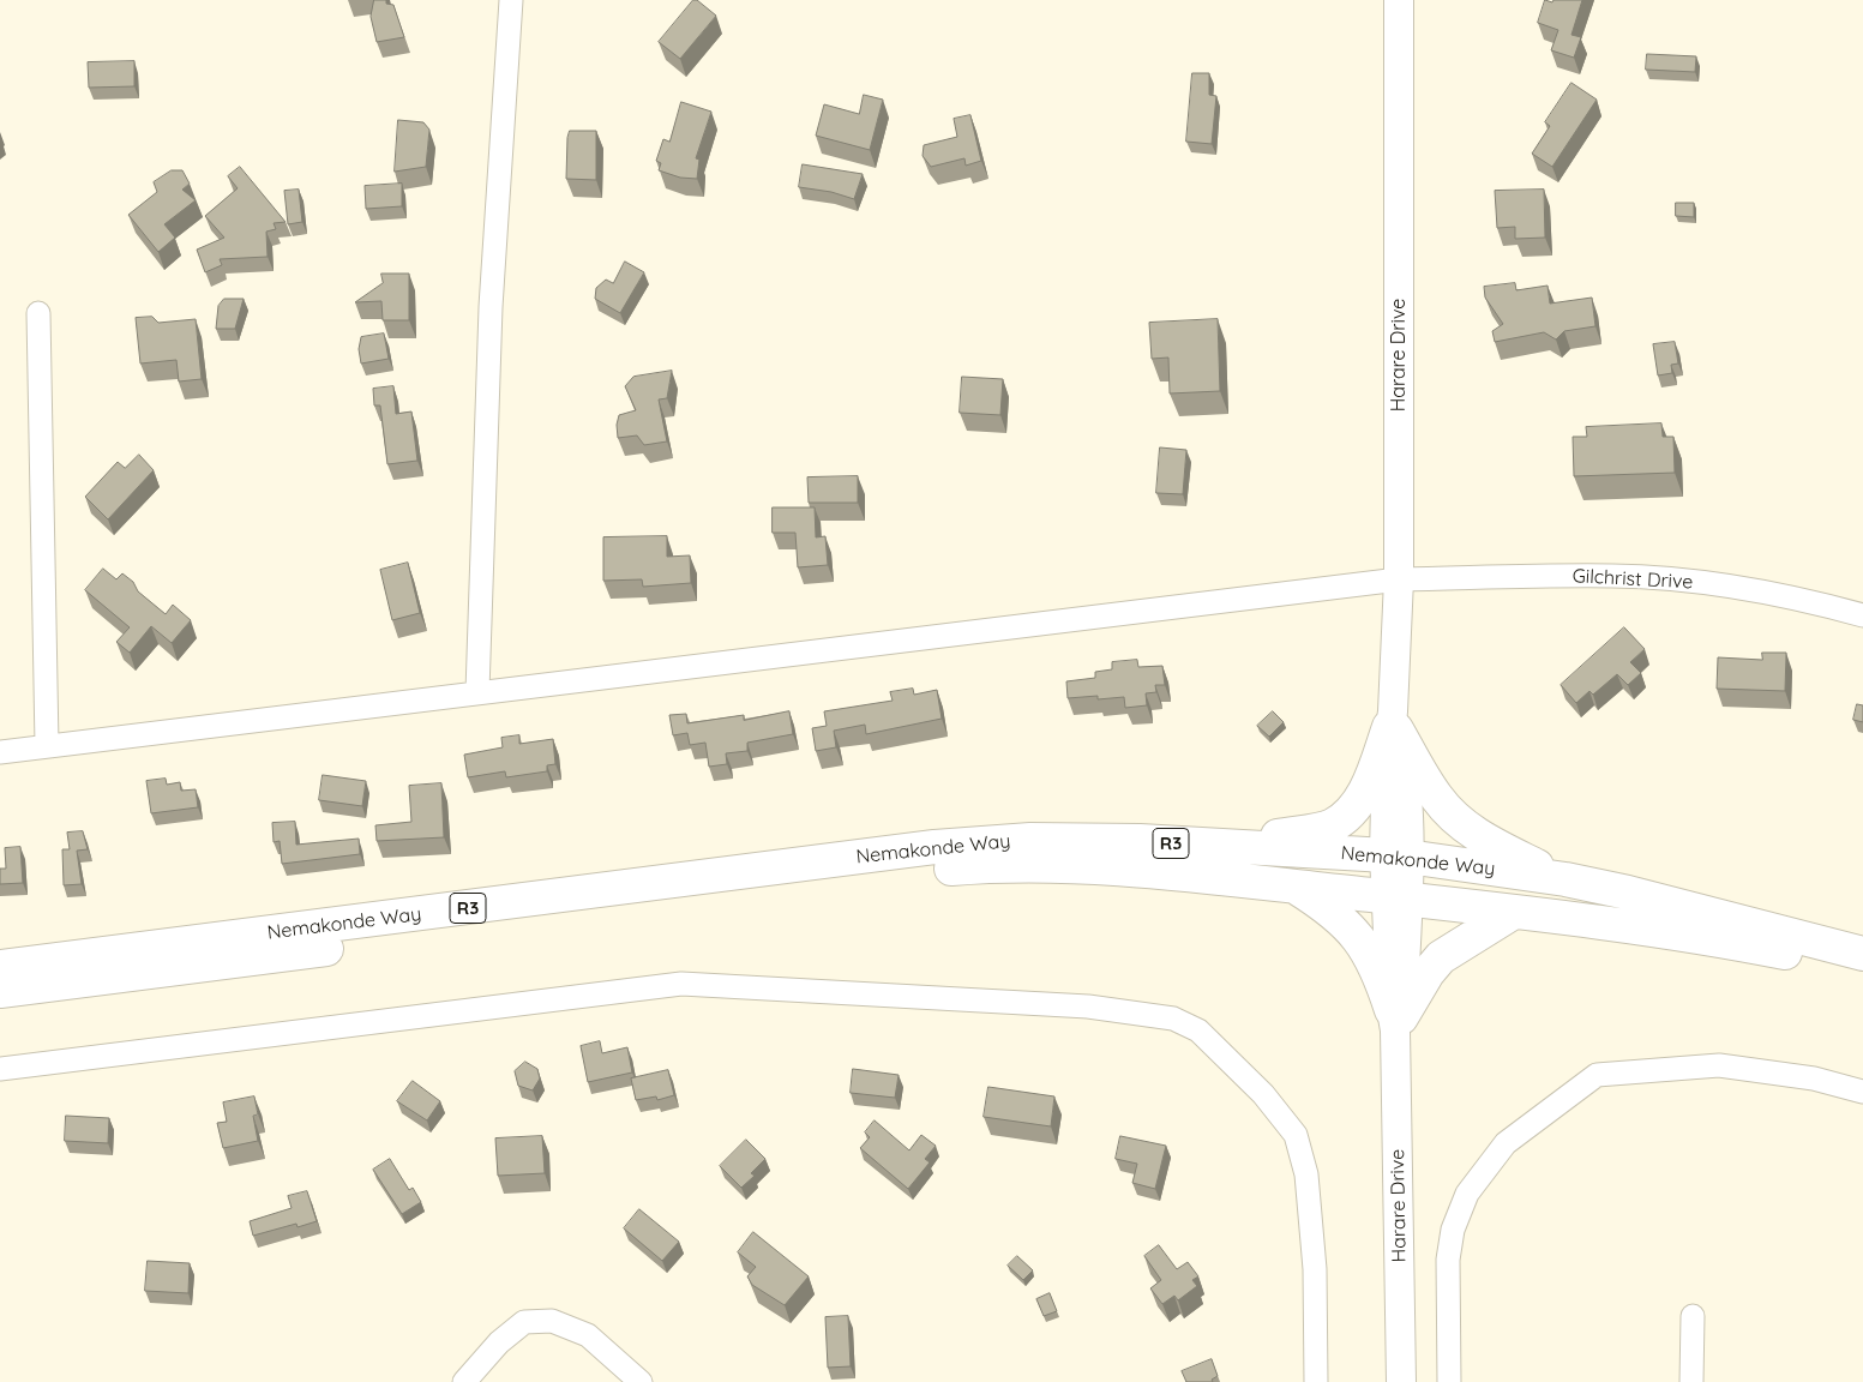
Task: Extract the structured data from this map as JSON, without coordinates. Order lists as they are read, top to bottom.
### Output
{
  "streets": {
    "highway": ["R3", "Nemakonde Way"],
    "main road": ["Harare Drive"],
    "street": ["Gilchrist Drive"]
  },
  "crossings": [
    ["Harare Drive", "Gilchrist Drive"],
    ["Harare Drive", "Nemakonde Way"]
  ]
}
